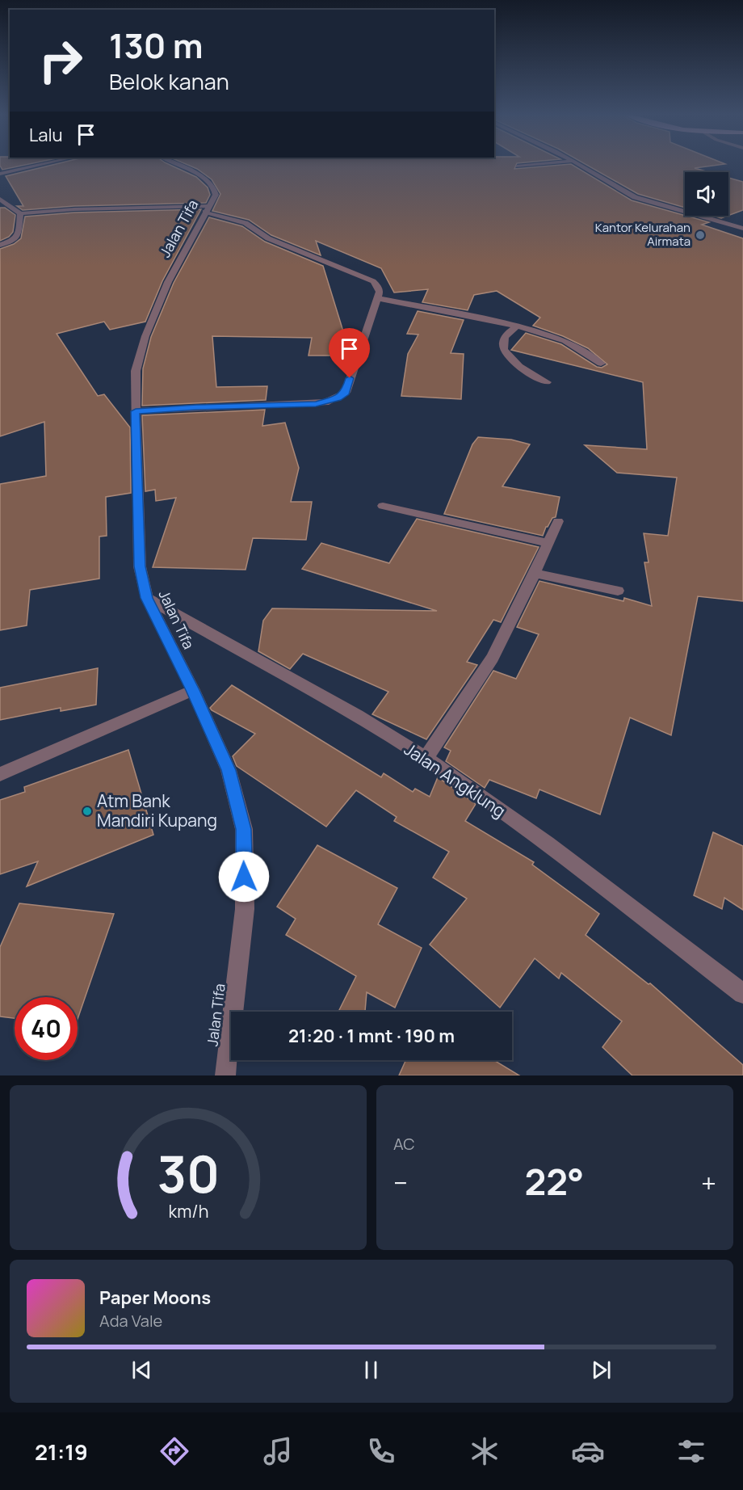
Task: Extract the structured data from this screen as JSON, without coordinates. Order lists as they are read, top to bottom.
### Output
{
  "streets": {
    "street": ["Jalan Tifa", "Jalan Angklung"]
  },
  "crossings": [
    ["Jalan Tifa", "Jalan Angklung"]
  ],
  "places": ["Kantor Kelurahan Airmata", "Atm Bank Mandiri Kupang"],
  "page": {
    "turn": ["130 m", "Belok kanan"],
    "then": "Lalu",
    "limit": "40",
    "trip": "21:20 · 1 mnt · 190 m",
    "tile": "AC",
    "heat": ["−", "22°", "+"],
    "song": ["Paper Moons", "Ada Vale"],
    "tabs": "21:19",
    "gauge": ["30", "km/h"]
  }
}
